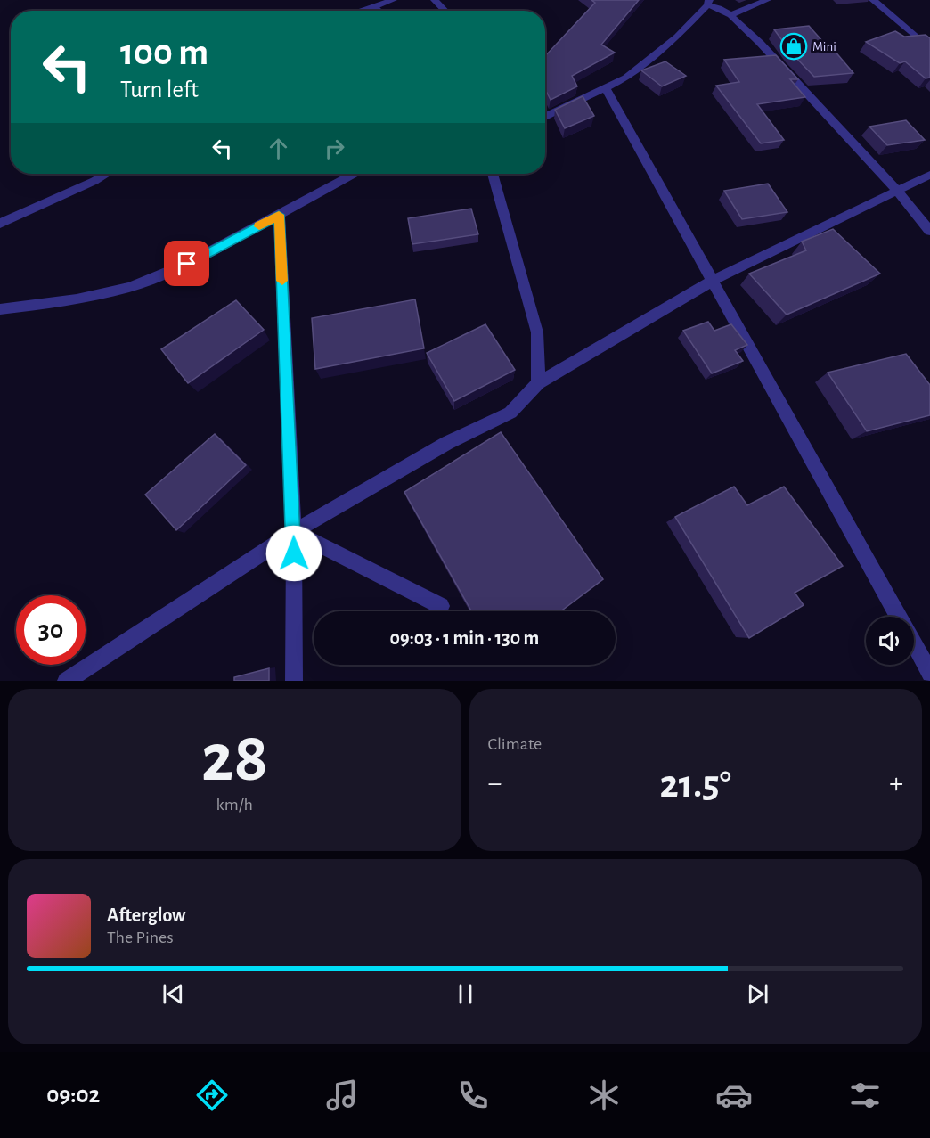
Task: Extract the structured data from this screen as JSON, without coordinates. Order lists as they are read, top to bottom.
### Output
{
  "places": {
    "shop": ["Mini"]
  },
  "page": {
    "turn": ["100 m", "Turn left"],
    "limit": "30",
    "trip": "09:03 · 1 min · 130 m",
    "tile": [
      ["28", "km/h"],
      "Climate"
    ],
    "heat": ["−", "21.5°", "+"],
    "song": ["Afterglow", "The Pines"],
    "tabs": "09:02"
  }
}
